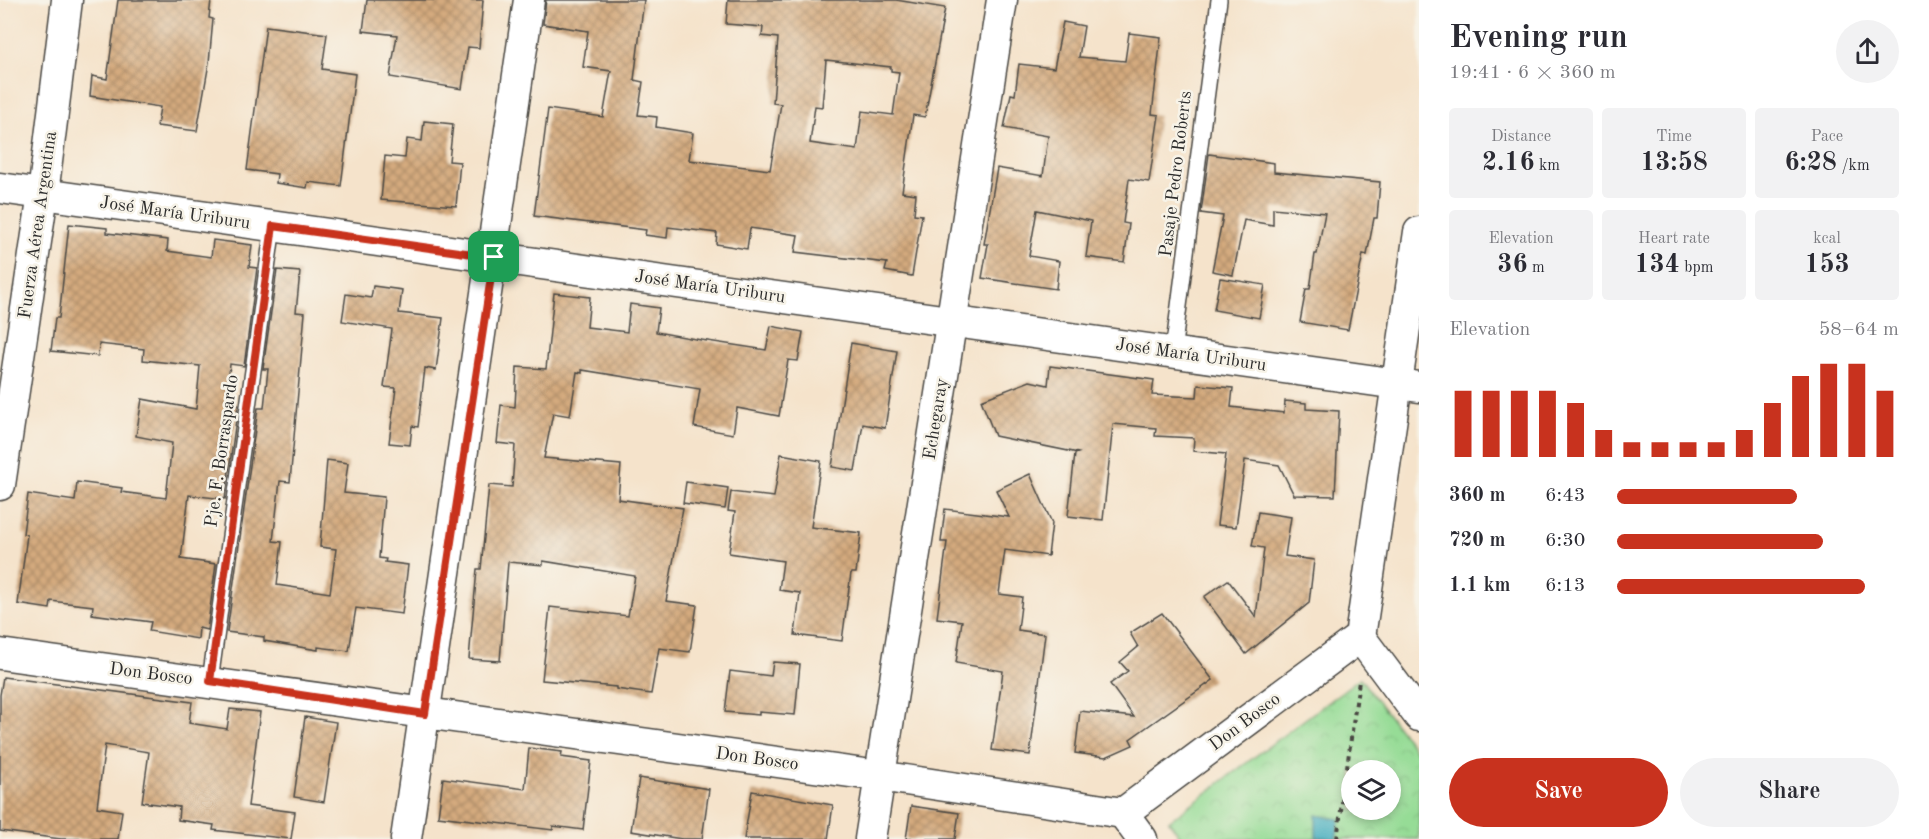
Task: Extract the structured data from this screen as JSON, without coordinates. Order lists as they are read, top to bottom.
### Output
{
  "streets": {
    "street": [
      "José María Uriburu",
      "Fuerza Aérea Argentina",
      "Echegaray",
      "Don Bosco"
    ],
    "lane": ["Pasaje Pedro Roberts", "Pje. F. Borraspardo"]
  },
  "crossings": [
    ["Pasaje Pedro Roberts", "José María Uriburu"],
    ["José María Uriburu", "Fuerza Aérea Argentina"],
    ["José María Uriburu", "Echegaray"],
    ["José María Uriburu", "Pje. F. Borraspardo"],
    ["Echegaray", "Don Bosco"],
    ["Pje. F. Borraspardo", "Don Bosco"]
  ],
  "page": {
    "heading": ["Evening run", "19:41 · 6 × 360 m"],
    "stats": [
      ["Distance", "2.16 km"],
      ["Time", "13:58"],
      ["Pace", "6:28 /km"],
      ["Elevation", "36 m"],
      ["Heart rate", "134 bpm"],
      ["kcal", "153"]
    ],
    "chart": ["Elevation", "58–64 m"],
    "list": [
      {
        "name": "360 m",
        "note": "6:43"
      },
      {
        "name": "720 m",
        "note": "6:30"
      },
      {
        "name": "1.1 km",
        "note": "6:13"
      }
    ],
    "buttons": ["Save", "Share"]
  }
}
